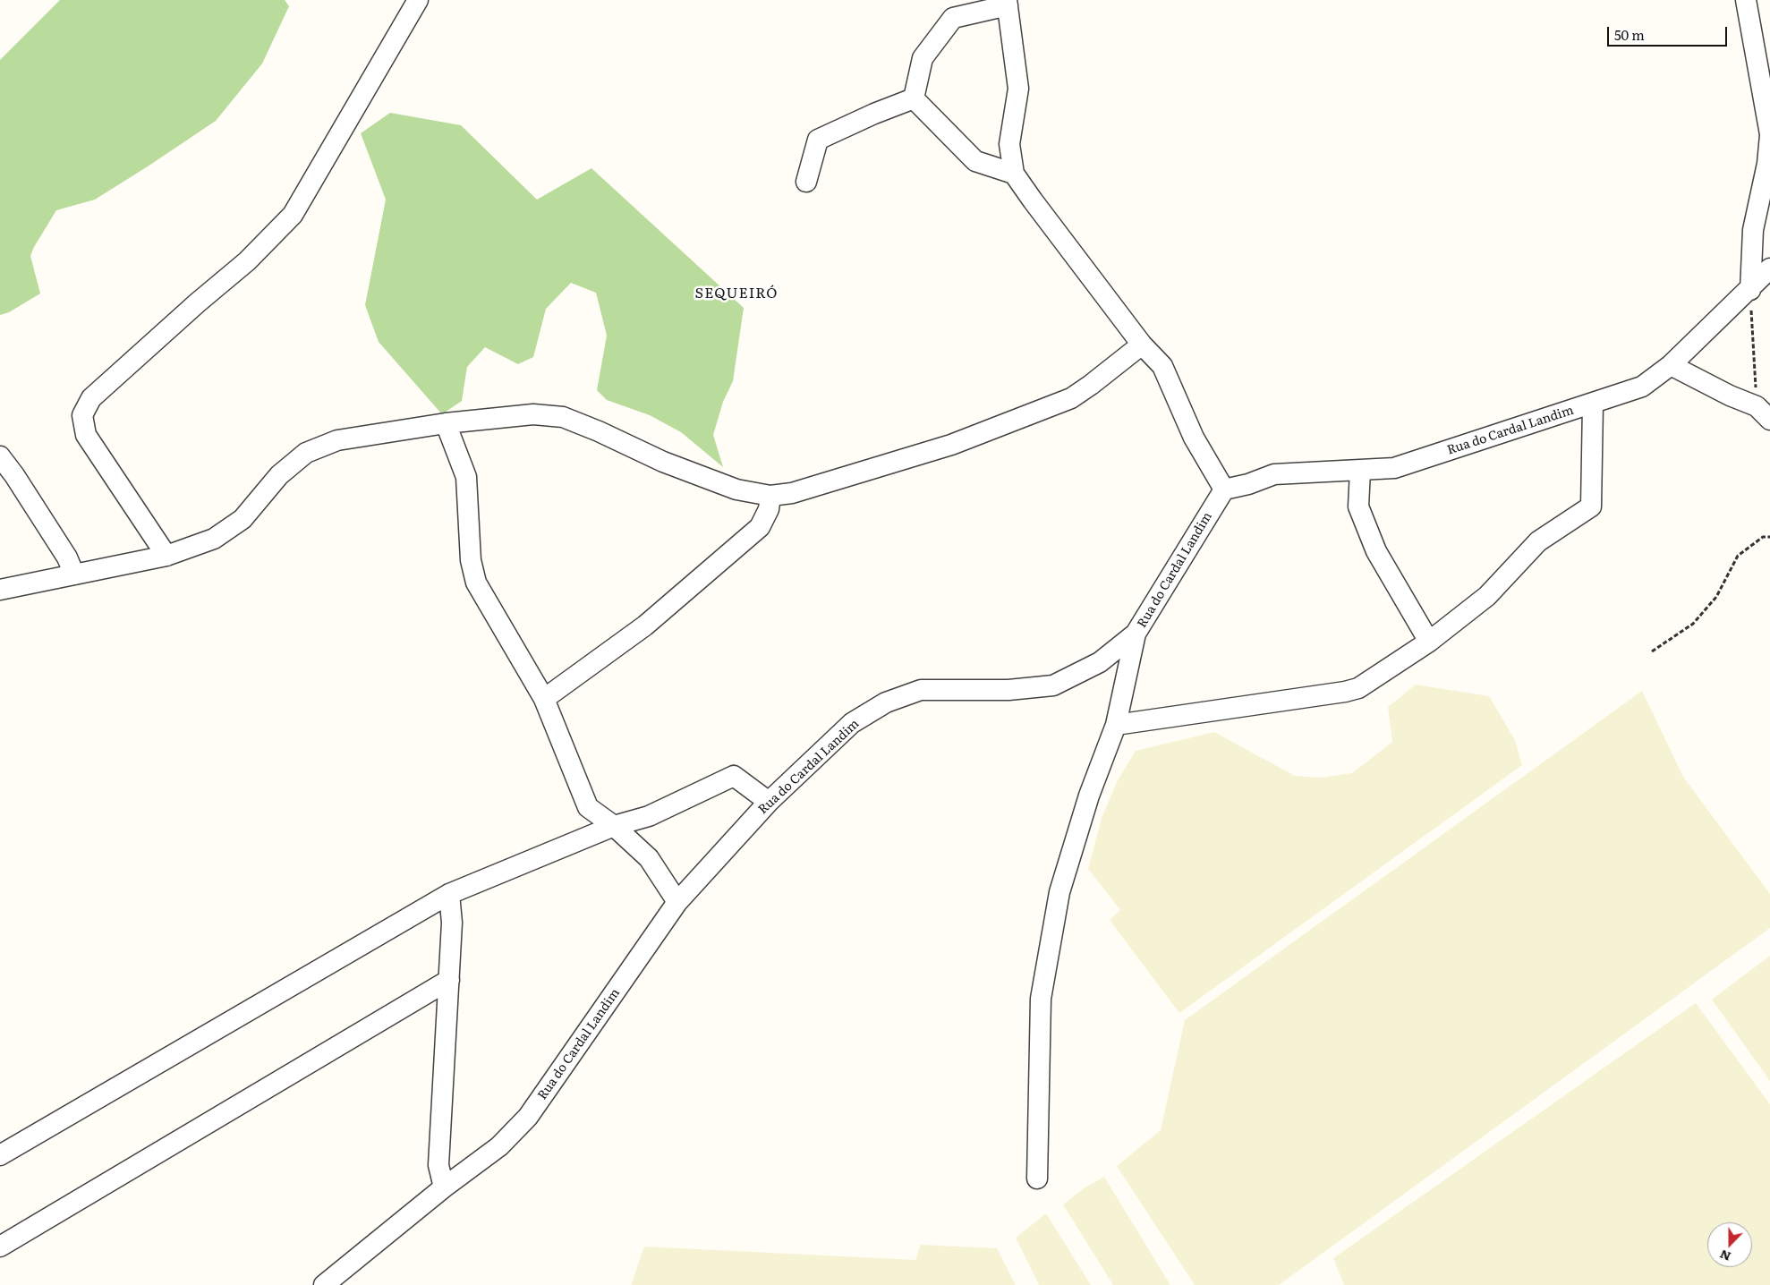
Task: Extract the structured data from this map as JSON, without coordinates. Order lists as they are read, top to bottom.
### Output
{
  "streets": {
    "street": ["Rua do Cardal Landim"]
  },
  "districts": ["SEQUEIRÓ"],
  "scale_bar": "50 m",
  "north": "bottom"
}
